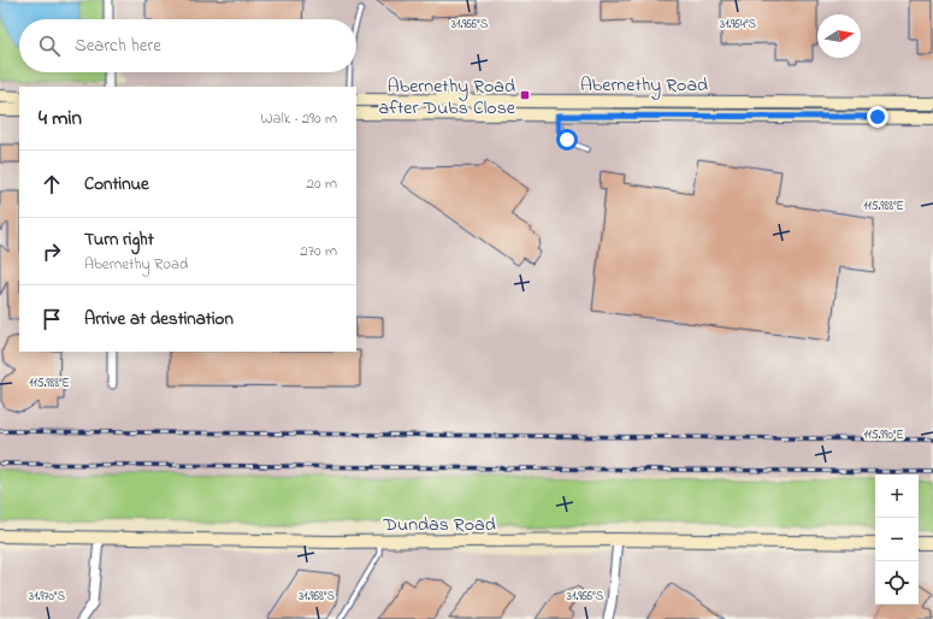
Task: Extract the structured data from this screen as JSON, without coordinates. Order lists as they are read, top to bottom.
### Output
{
  "streets": {
    "main road": ["Abernethy Road", "Dundas Road"]
  },
  "places": {
    "transit": ["Abernethy Road after Dubs Close"]
  },
  "north": "right",
  "page": {
    "search": "Search here",
    "heading": ["4 min", "Walk · 290 m"],
    "list": [
      ["Continue", "20 m"],
      ["Turn right", "Abernethy Road", "270 m"],
      "Arrive at destination"
    ],
    "map_buttons": ["+", "−"]
  },
  "coordinates": [
    "31.966°S",
    "31.964°S",
    "115.988°E",
    "115.990°E",
    "31.970°S",
    "31.968°S"
  ]
}
